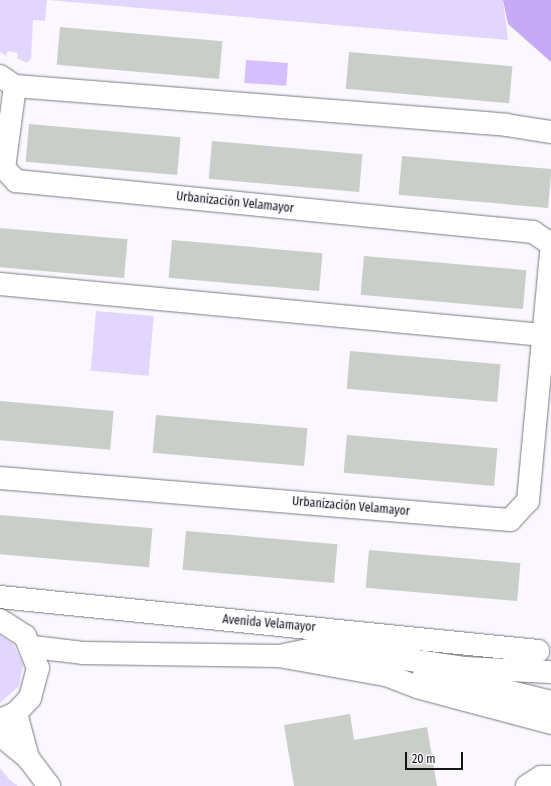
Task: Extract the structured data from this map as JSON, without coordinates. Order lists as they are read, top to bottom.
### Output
{
  "streets": {
    "main road": ["Urbanización Velamayor", "Avenida Velamayor"]
  },
  "scale_bar": "20 m"
}
